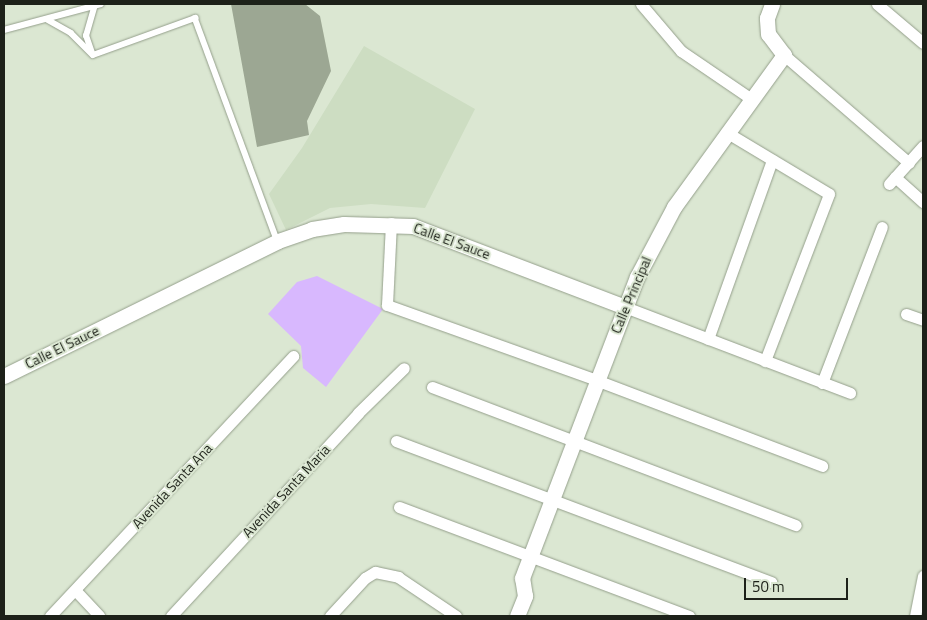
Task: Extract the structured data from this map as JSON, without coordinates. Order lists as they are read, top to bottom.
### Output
{
  "streets": {
    "street": [
      "Calle El Sauce",
      "Calle Principal",
      "Avenida Santa Ana",
      "Avenida Santa Maria"
    ]
  },
  "crossings": [
    ["Calle El Sauce", "Calle Principal"]
  ],
  "scale_bar": "50 m"
}
